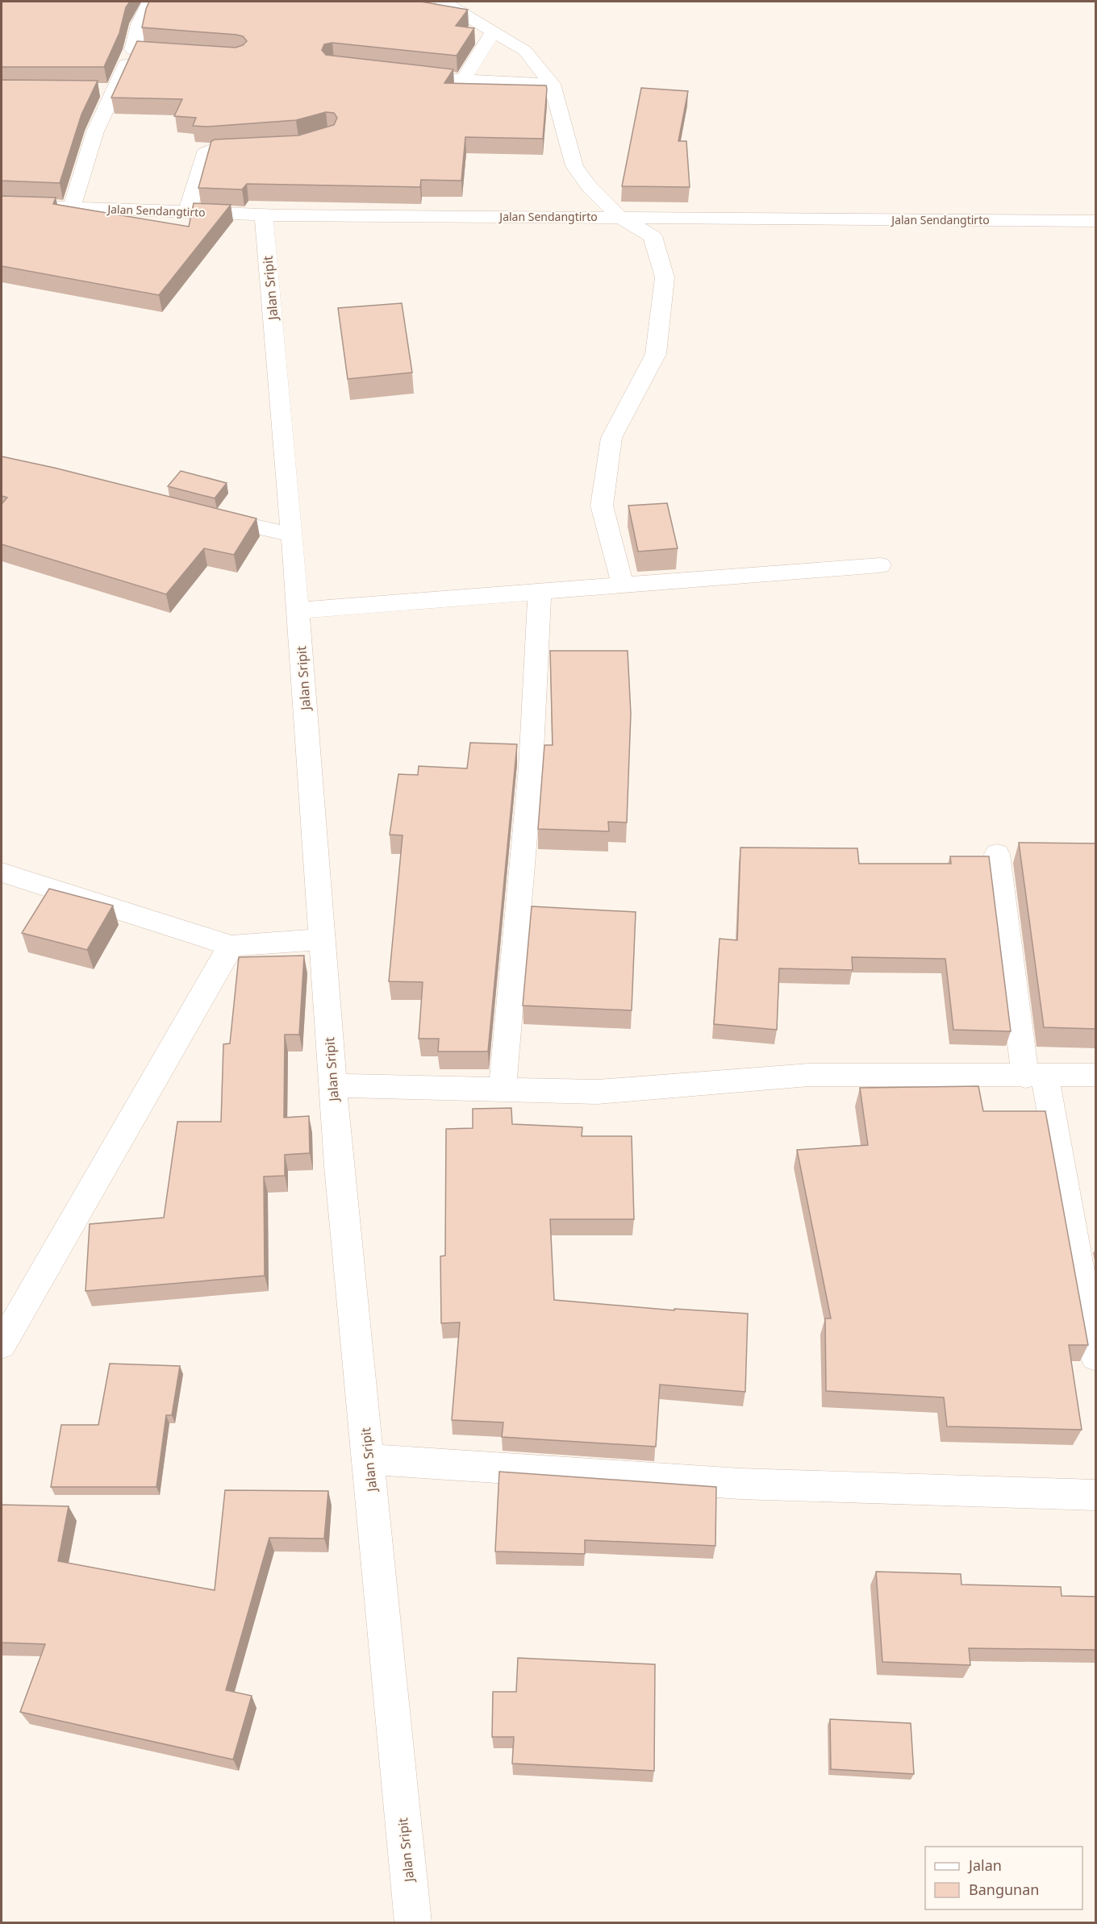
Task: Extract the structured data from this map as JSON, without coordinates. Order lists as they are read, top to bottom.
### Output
{
  "streets": {
    "street": ["Jalan Sendangtirto", "Jalan Sripit"]
  },
  "crossings": [
    ["Jalan Sendangtirto", "Jalan Sripit"]
  ],
  "legend": ["Jalan", "Bangunan"]
}
